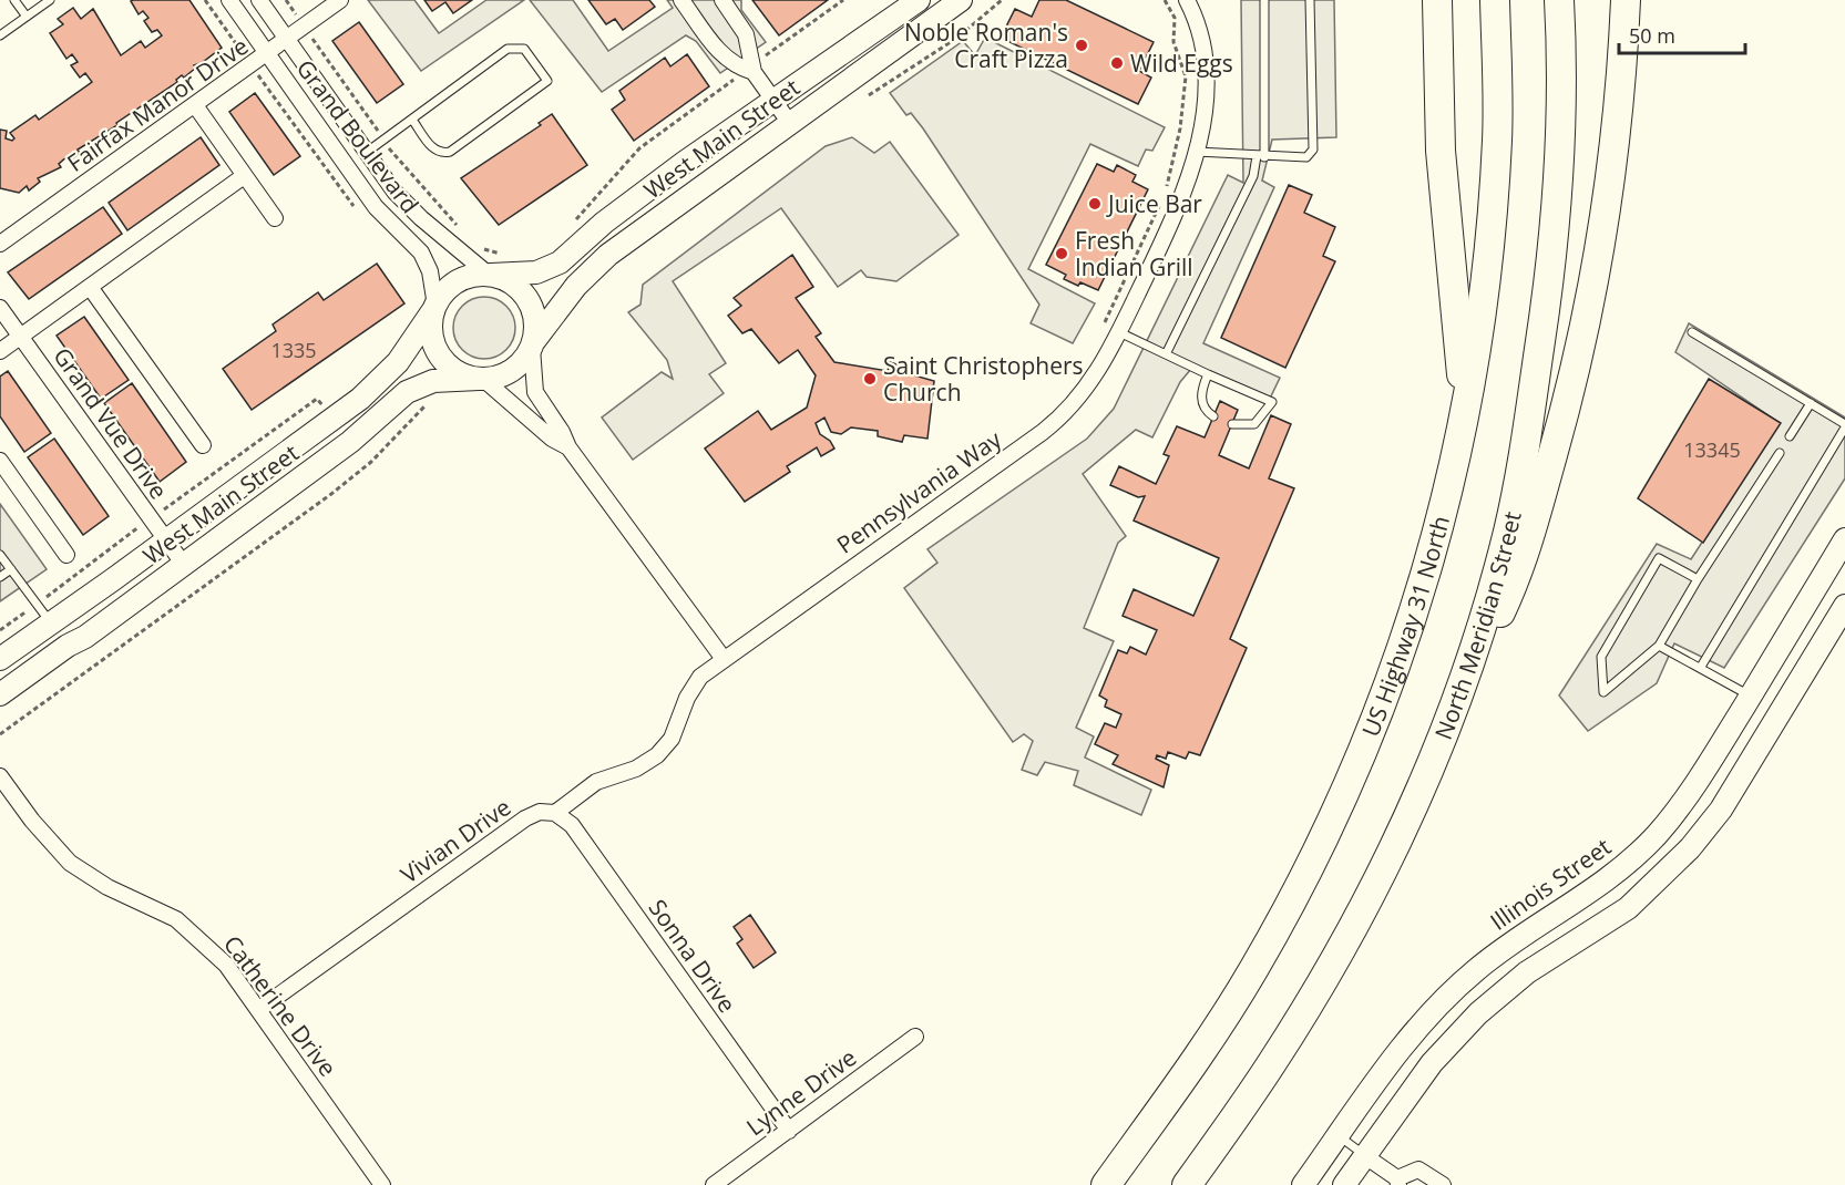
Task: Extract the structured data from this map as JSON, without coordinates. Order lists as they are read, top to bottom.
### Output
{
  "streets": {
    "highway": ["North Meridian Street", "US Highway 31 North"],
    "main road": ["West Main Street", "Illinois Street"],
    "street": [
      "Fairfax Manor Drive",
      "Grand Boulevard",
      "Grand Vue Drive",
      "Pennsylvania Way",
      "Vivian Drive",
      "Sonna Drive",
      "Catherine Drive",
      "Lynne Drive"
    ]
  },
  "crossings": [
    ["Fairfax Manor Drive", "Grand Boulevard"],
    ["Grand Boulevard", "West Main Street"],
    ["West Main Street", "Grand Vue Drive"],
    ["Pennsylvania Way", "Vivian Drive"],
    ["Vivian Drive", "Sonna Drive"],
    ["Vivian Drive", "Catherine Drive"],
    ["Sonna Drive", "Lynne Drive"]
  ],
  "places": [
    "Noble Roman's Craft Pizza",
    "Wild Eggs",
    "Juice Bar",
    "Fresh Indian Grill",
    "Saint Christophers Church"
  ],
  "house_numbers": ["1335", "13345"],
  "scale_bar": "50 m"
}
